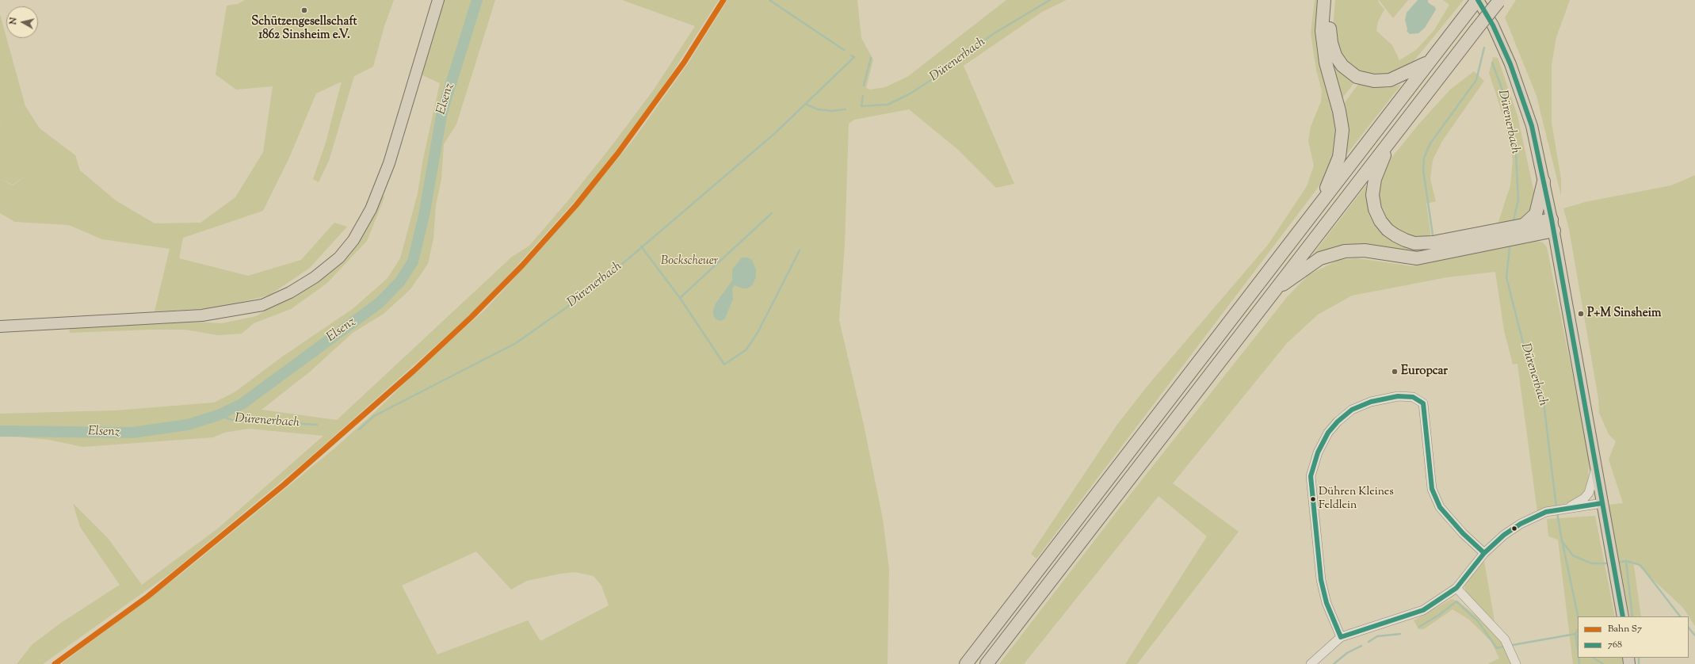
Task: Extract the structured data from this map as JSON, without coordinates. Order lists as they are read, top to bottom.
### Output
{
  "water": ["Dürenerbach", "Elsenz"],
  "parks": ["Bockscheuer"],
  "places": [
    "Schützengesellschaft 1862 Sinsheim e.V.",
    "P+M Sinsheim",
    "Europcar",
    "Dühren Kleines Feldlein"
  ],
  "lines": ["rail line S7", "transit line 768"],
  "legend": ["Bahn S7", "768"],
  "north": "left"
}
